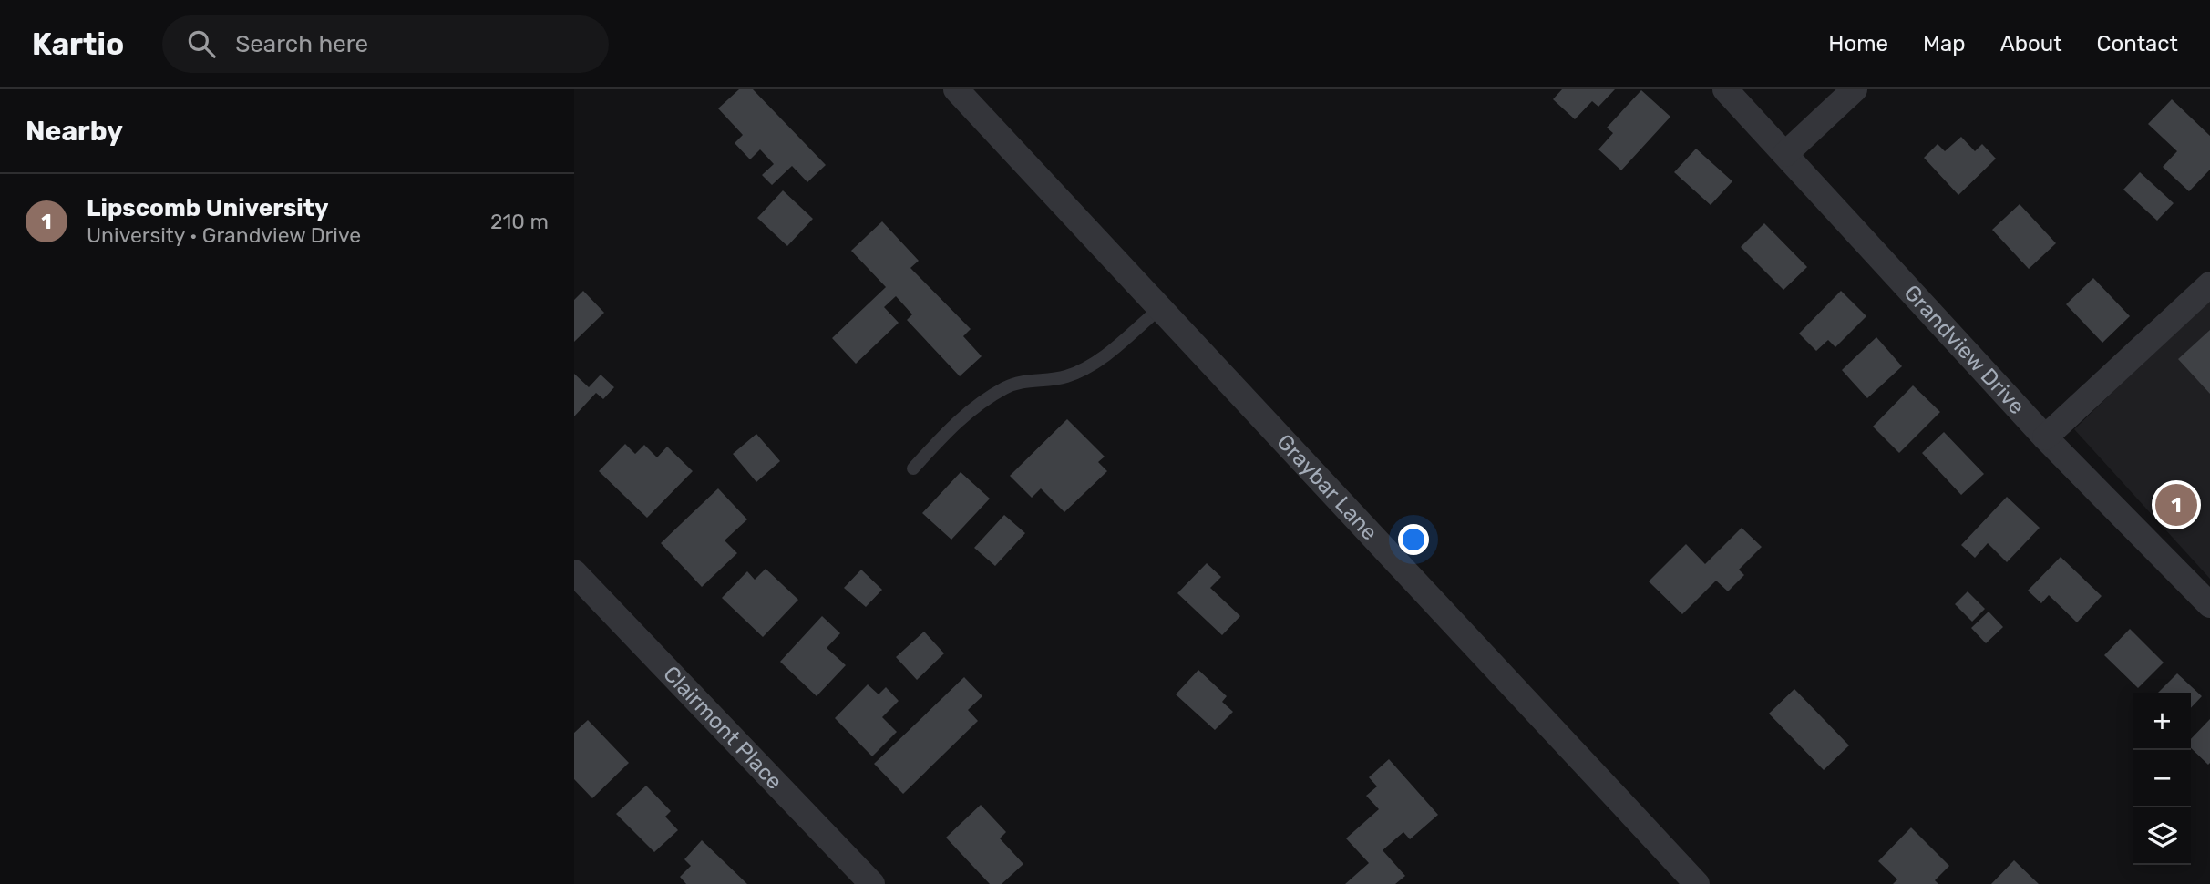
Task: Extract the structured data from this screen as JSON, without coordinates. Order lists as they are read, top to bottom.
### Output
{
  "streets": {
    "street": ["Grandview Drive", "Graybar Lane", "Clairmont Place"]
  },
  "page": {
    "header": "Kartio",
    "search": "Search here",
    "nav": [
      "Home",
      "Map",
      "About",
      "Contact"
    ],
    "heading": "Nearby",
    "list": [
      {
        "mark": "1",
        "name": "Lipscomb University",
        "note": "University · Grandview Drive",
        "value": "210 m"
      }
    ],
    "pins": "1",
    "map_buttons": ["+", "−"]
  }
}
